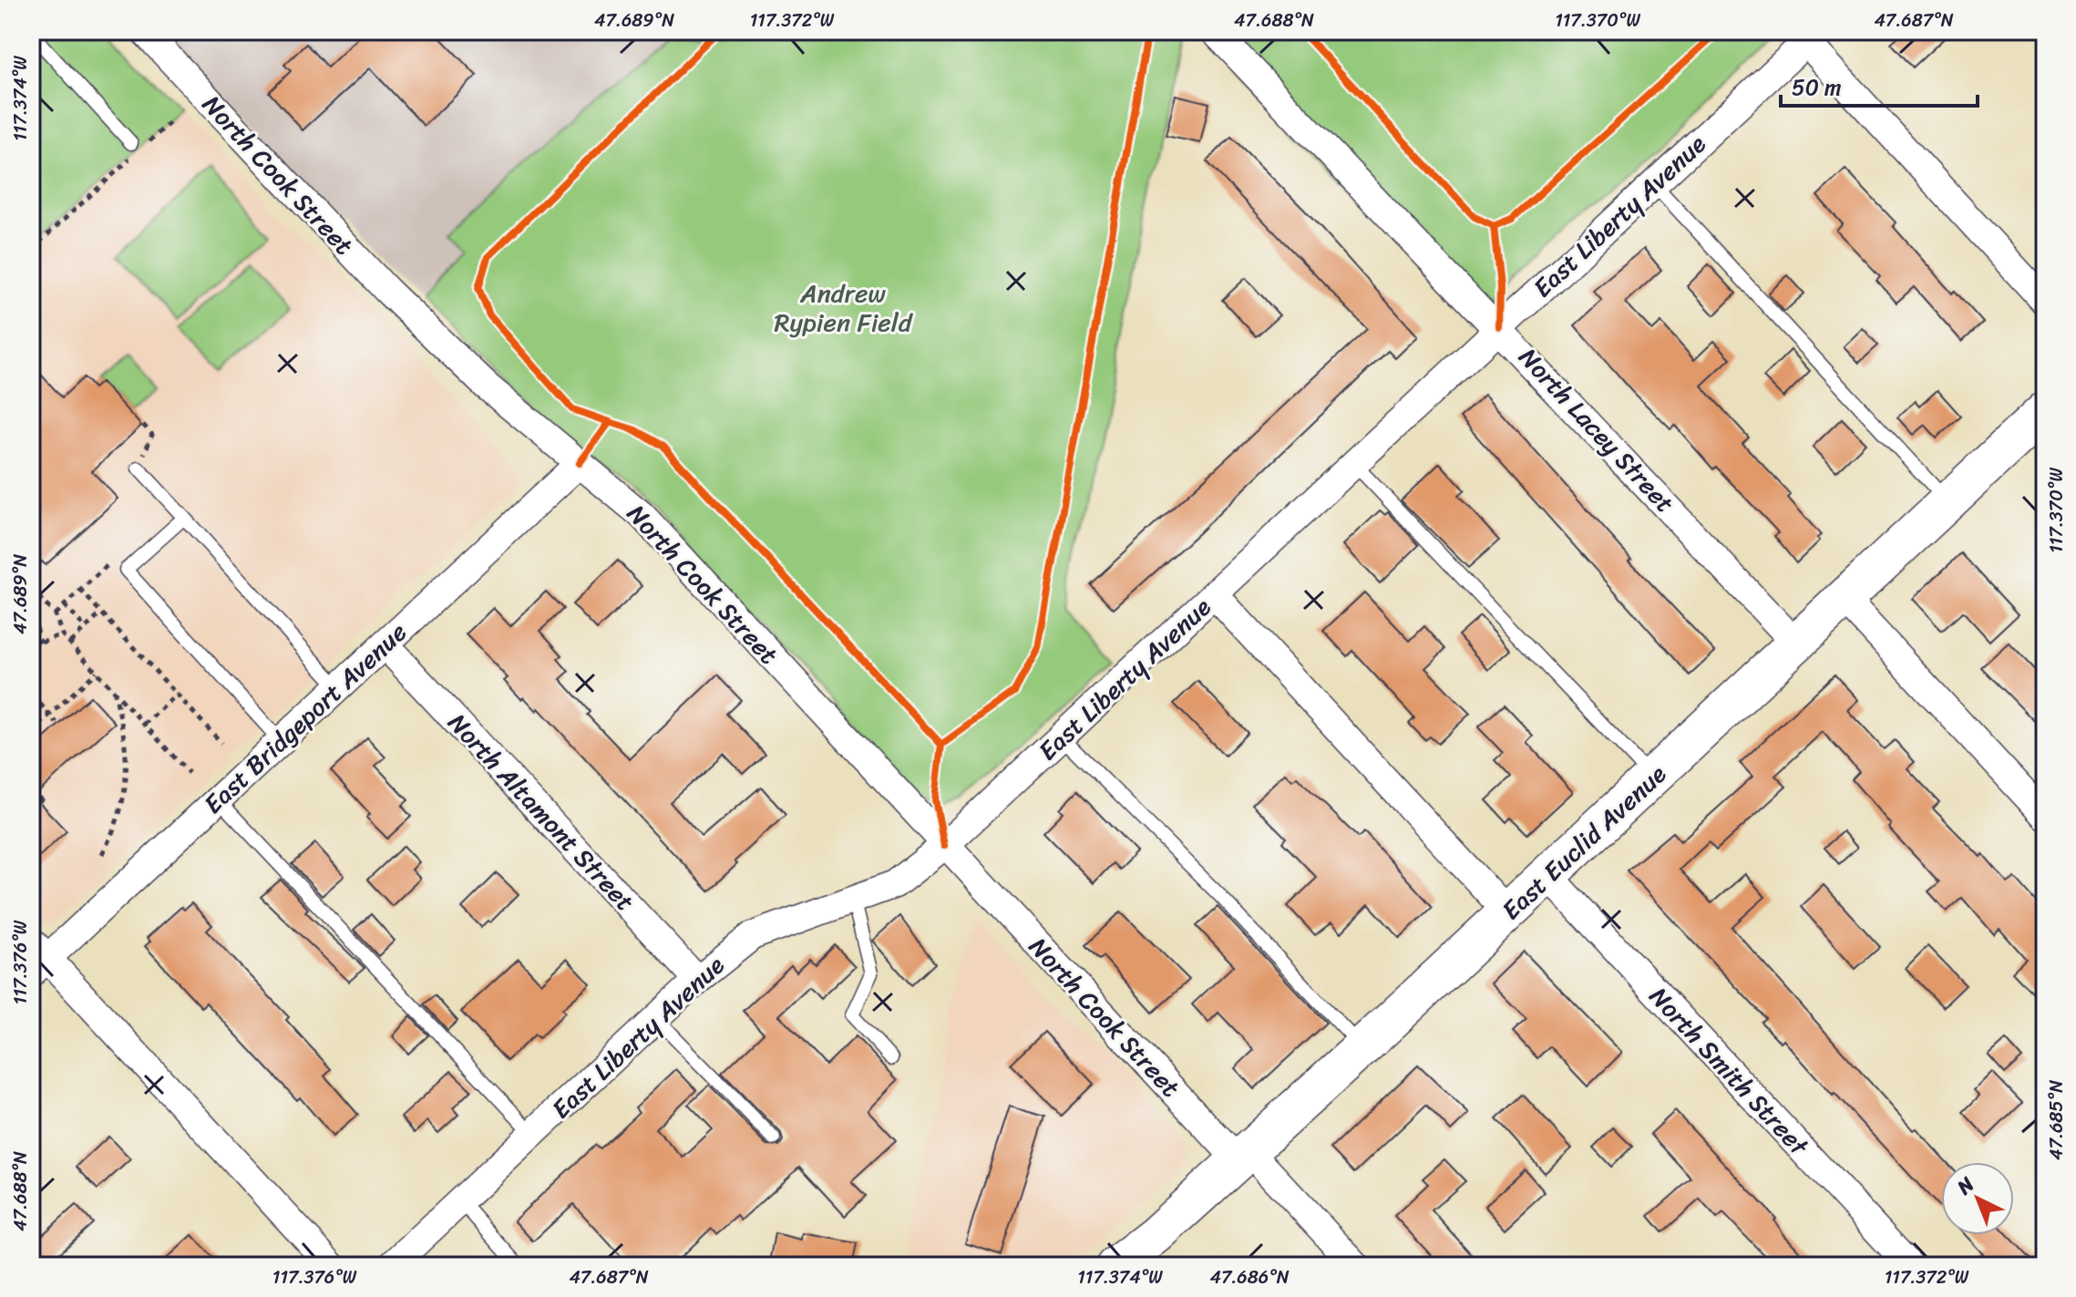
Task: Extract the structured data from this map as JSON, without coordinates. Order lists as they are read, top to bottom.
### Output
{
  "streets": {
    "main road": ["East Euclid Avenue"],
    "street": [
      "North Cook Street",
      "East Liberty Avenue",
      "North Lacey Street",
      "East Bridgeport Avenue",
      "North Altamont Street",
      "North Smith Street"
    ]
  },
  "crossings": [
    ["North Cook Street", "East Liberty Avenue"],
    ["North Cook Street", "East Bridgeport Avenue"],
    ["North Cook Street", "East Euclid Avenue"],
    ["East Liberty Avenue", "North Lacey Street"],
    ["East Liberty Avenue", "North Altamont Street"],
    ["North Lacey Street", "East Euclid Avenue"],
    ["East Bridgeport Avenue", "North Altamont Street"],
    ["East Euclid Avenue", "North Smith Street"]
  ],
  "parks": ["Andrew Rypien Field"],
  "scale_bar": "50 m",
  "north": "top left",
  "coordinates": [
    "47.689°N",
    "117.372°W",
    "47.688°N",
    "117.370°W",
    "47.687°N",
    "117.374°W",
    "117.376°W",
    "47.685°N",
    "47.686°N"
  ]
}
